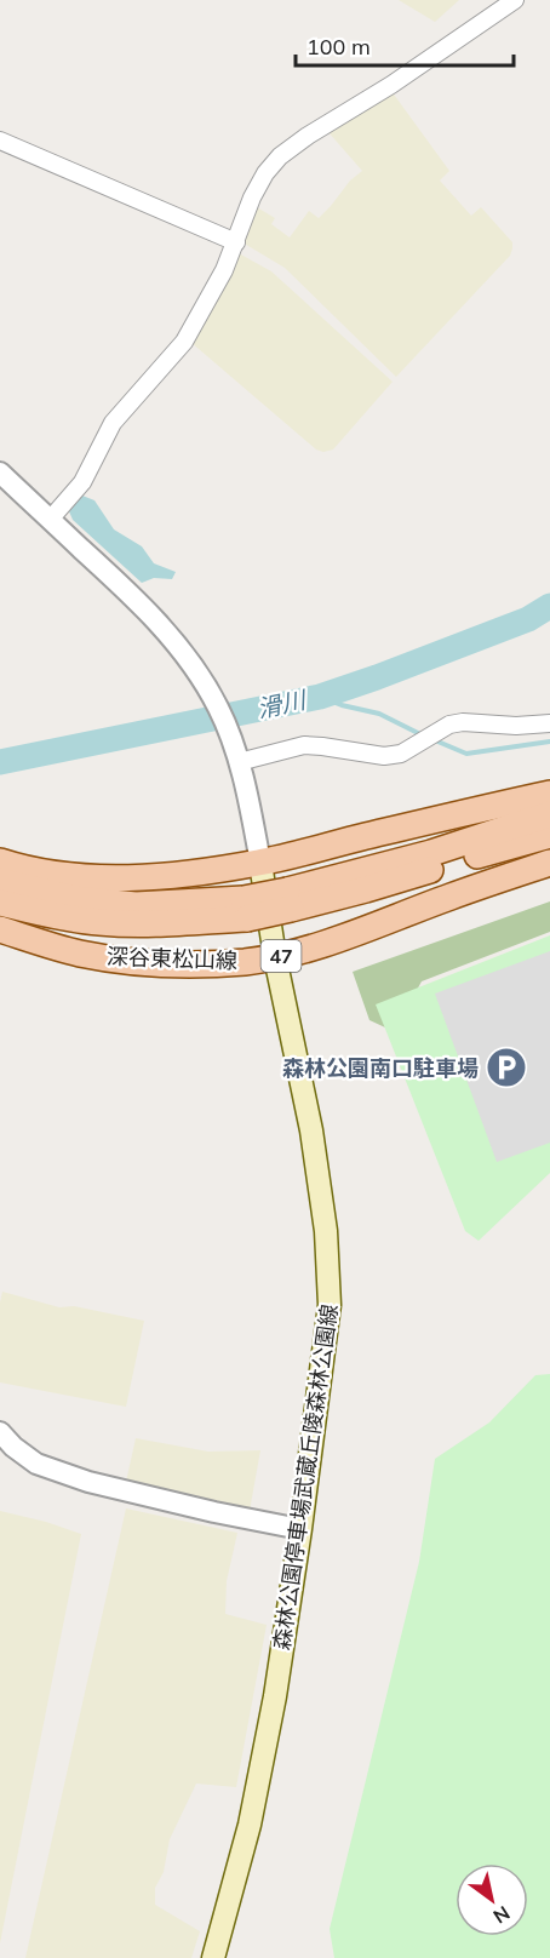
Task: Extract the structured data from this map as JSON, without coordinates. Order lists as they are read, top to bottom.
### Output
{
  "streets": {
    "main road": ["47", "深谷東松山線", "森林公園停車場武蔵丘陵森林公園線"]
  },
  "crossings": [
    ["47", "深谷東松山線"],
    ["深谷東松山線", "森林公園停車場武蔵丘陵森林公園線"]
  ],
  "water": ["滑川"],
  "places": {
    "parking": ["森林公園南口駐車場"]
  },
  "scale_bar": "100 m",
  "north": "bottom right"
}
